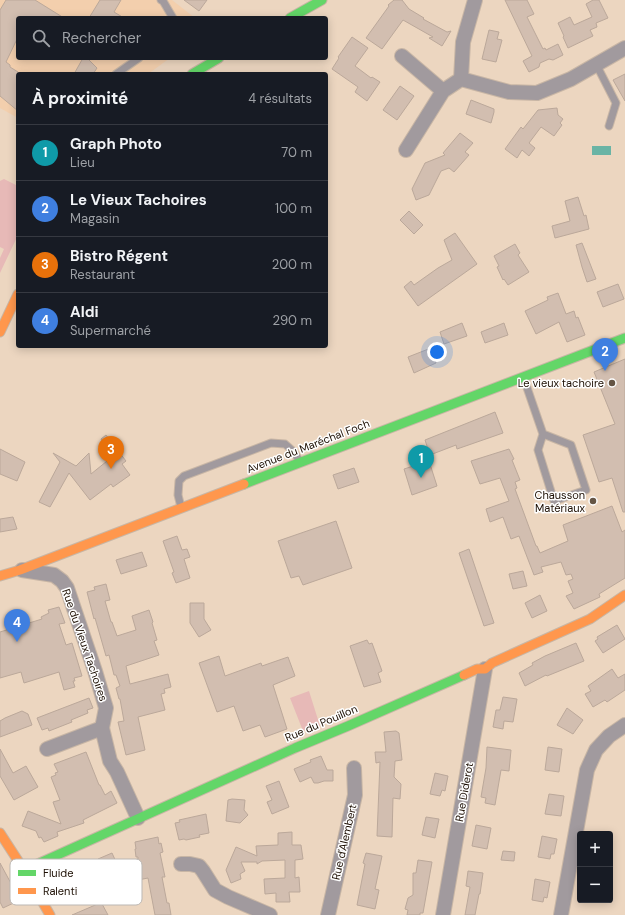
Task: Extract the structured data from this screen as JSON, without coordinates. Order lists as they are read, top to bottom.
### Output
{
  "streets": {
    "main road": ["Avenue du Maréchal Foch", "Rue du Pouillon"],
    "street": ["Rue du Vieux Tachoires", "Rue Diderot", "Rue d'Alembert"]
  },
  "crossings": [
    ["Avenue du Maréchal Foch", "Rue du Vieux Tachoires"],
    ["Rue du Vieux Tachoires", "Rue du Pouillon"],
    ["Rue du Pouillon", "Rue Diderot"]
  ],
  "places": ["Le vieux tachoire", "Chausson Matériaux"],
  "legend": ["Fluide", "Ralenti"],
  "page": {
    "search": "Rechercher",
    "heading": ["À proximité", "4 résultats"],
    "list": [
      {
        "mark": "1",
        "name": "Graph Photo",
        "note": "Lieu",
        "value": "70 m"
      },
      {
        "mark": "2",
        "name": "Le Vieux Tachoires",
        "note": "Magasin",
        "value": "100 m"
      },
      {
        "mark": "3",
        "name": "Bistro Régent",
        "note": "Restaurant",
        "value": "200 m"
      },
      {
        "mark": "4",
        "name": "Aldi",
        "note": "Supermarché",
        "value": "290 m"
      }
    ],
    "pins": [
      "2",
      "3",
      "1",
      "4"
    ],
    "map_buttons": ["+", "−"]
  }
}
